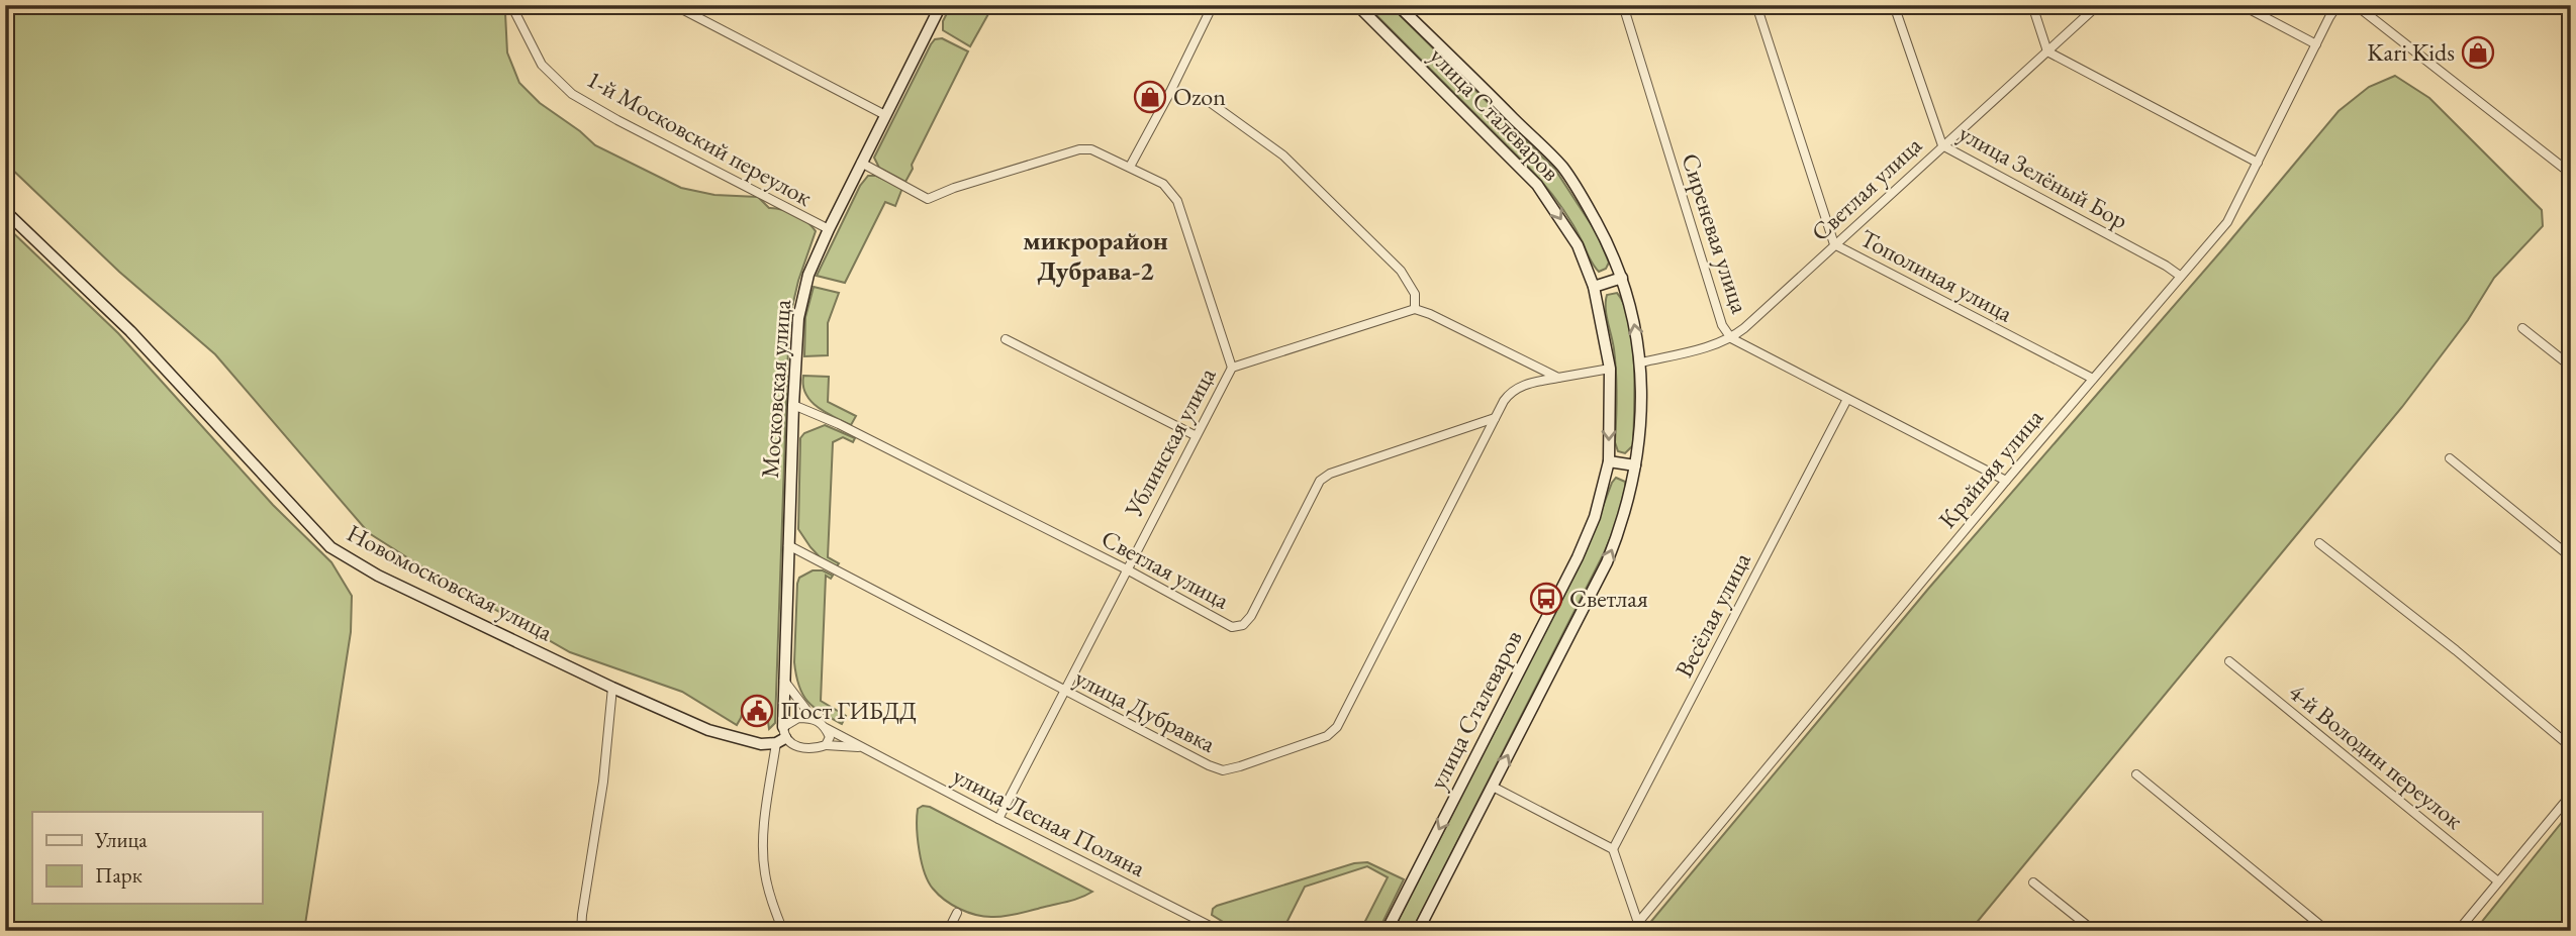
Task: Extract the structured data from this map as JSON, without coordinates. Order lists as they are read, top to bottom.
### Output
{
  "streets": {
    "main road": ["улица Сталеваров", "Московская улица", "Новомосковская улица"],
    "street": [
      "1-й Московский переулок",
      "улица Зелёный Бор",
      "Светлая улица",
      "Сиреневая улица",
      "Тополиная улица",
      "Ублинская улица",
      "Крайняя улица",
      "Весёлая улица",
      "улица Дубравка",
      "4-й Володин переулок",
      "улица Лесная Поляна"
    ]
  },
  "crossings": [
    ["улица Сталеваров", "Светлая улица"],
    ["1-й Московский переулок", "Московская улица"],
    ["улица Зелёный Бор", "Светлая улица"],
    ["улица Зелёный Бор", "Крайняя улица"],
    ["Светлая улица", "Сиреневая улица"],
    ["Светлая улица", "Тополиная улица"],
    ["Светлая улица", "Московская улица"],
    ["Светлая улица", "Ублинская улица"],
    ["Светлая улица", "улица Дубравка"],
    ["Сиреневая улица", "Крайняя улица"],
    ["Сиреневая улица", "Весёлая улица"],
    ["Тополиная улица", "Крайняя улица"],
    ["Московская улица", "Новомосковская улица"],
    ["Московская улица", "улица Дубравка"],
    ["Московская улица", "улица Лесная Поляна"],
    ["Ублинская улица", "улица Дубравка"],
    ["Ублинская улица", "улица Лесная Поляна"],
    ["Новомосковская улица", "улица Лесная Поляна"]
  ],
  "districts": ["микрорайон Дубрава-2"],
  "places": {
    "shop": ["Kari Kids", "Ozon"],
    "bus stop": ["Светлая"],
    "public building": ["Пост ГИБДД"]
  },
  "legend": ["Улица", "Парк"]
}
